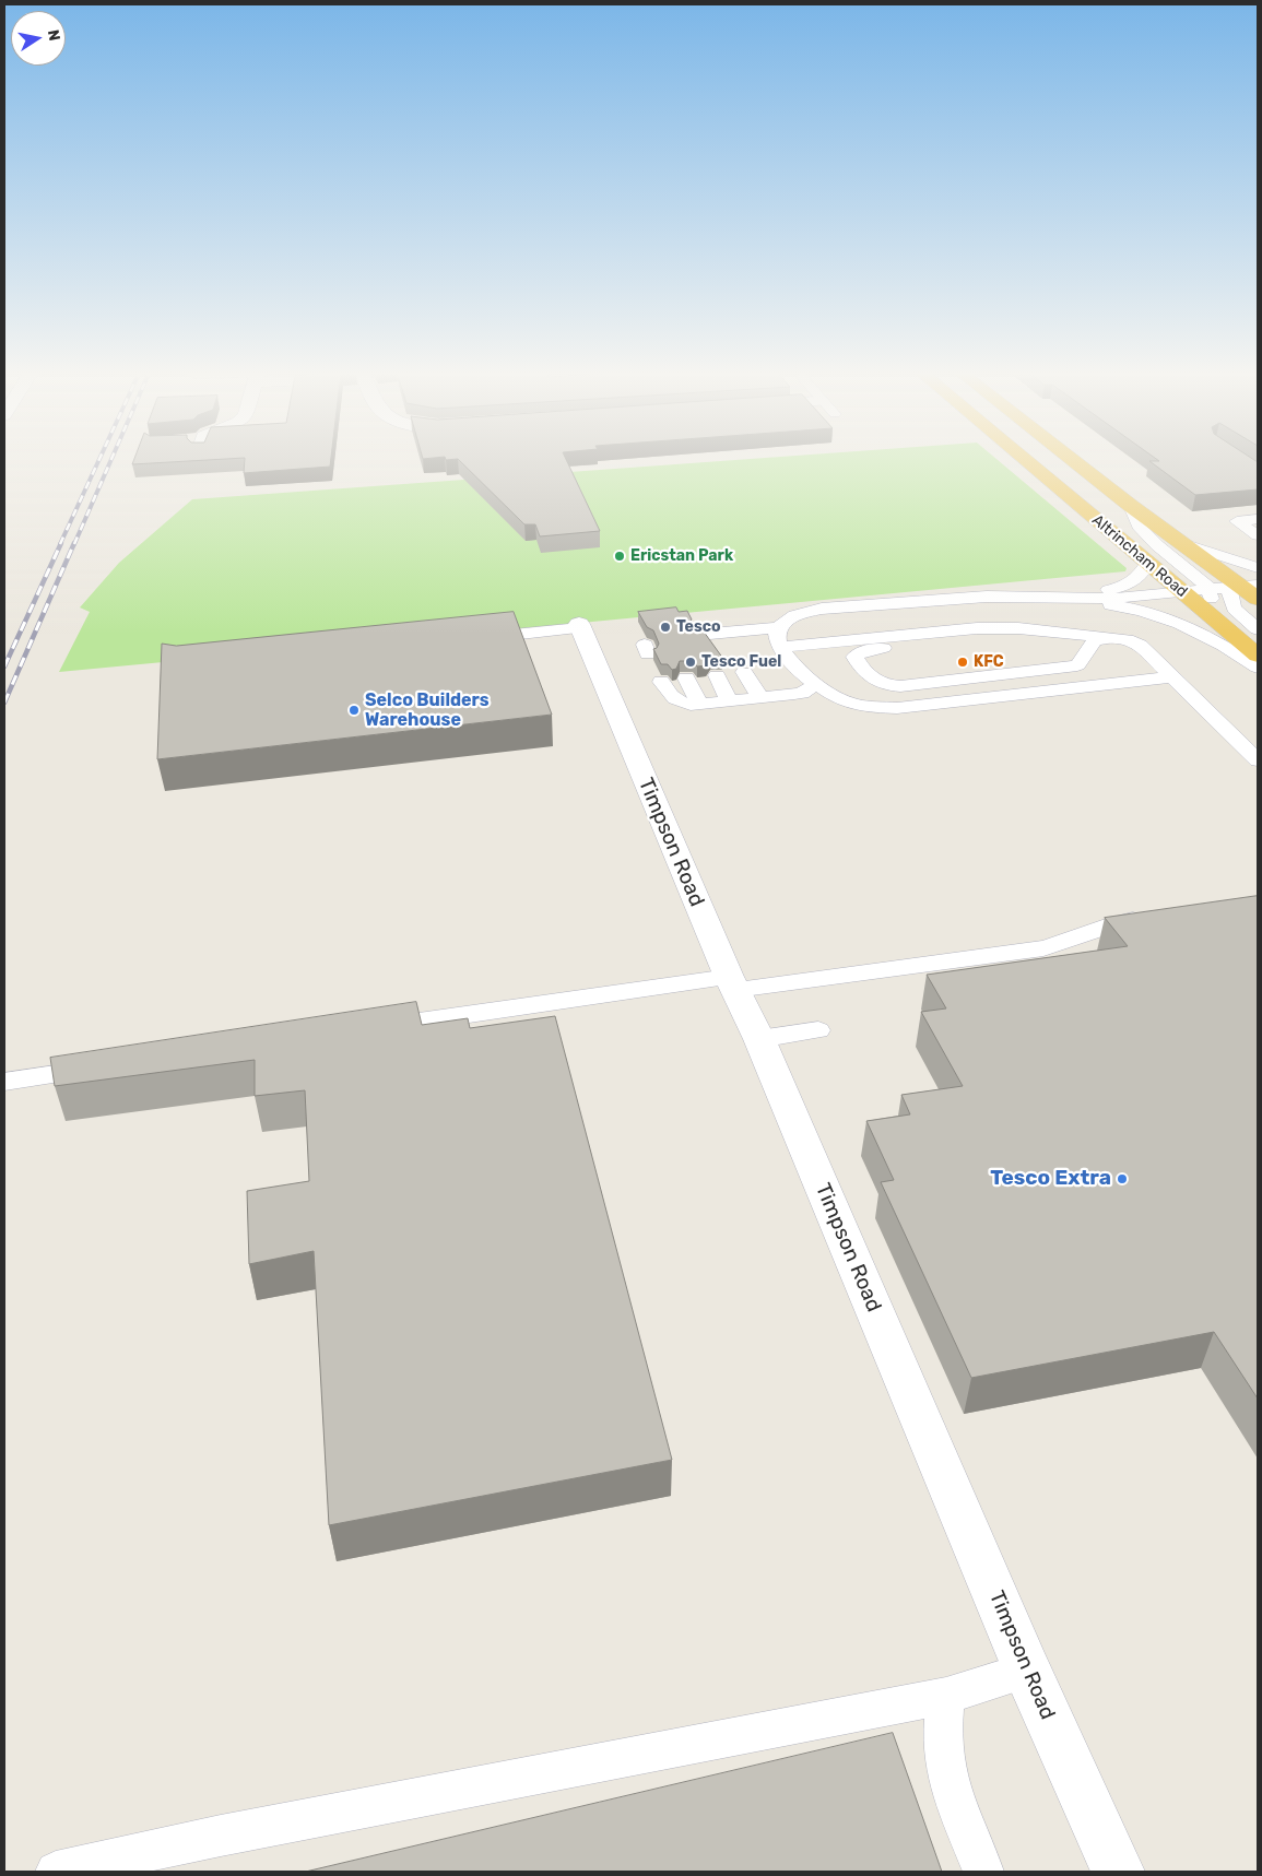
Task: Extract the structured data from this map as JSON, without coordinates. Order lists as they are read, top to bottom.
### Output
{
  "streets": {
    "highway": ["Altrincham Road"],
    "street": ["Timpson Road"]
  },
  "places": [
    "Ericstan Park",
    "Tesco",
    "Tesco Fuel",
    "KFC",
    "Selco Builders Warehouse",
    "Tesco Extra"
  ],
  "north": "right"
}
